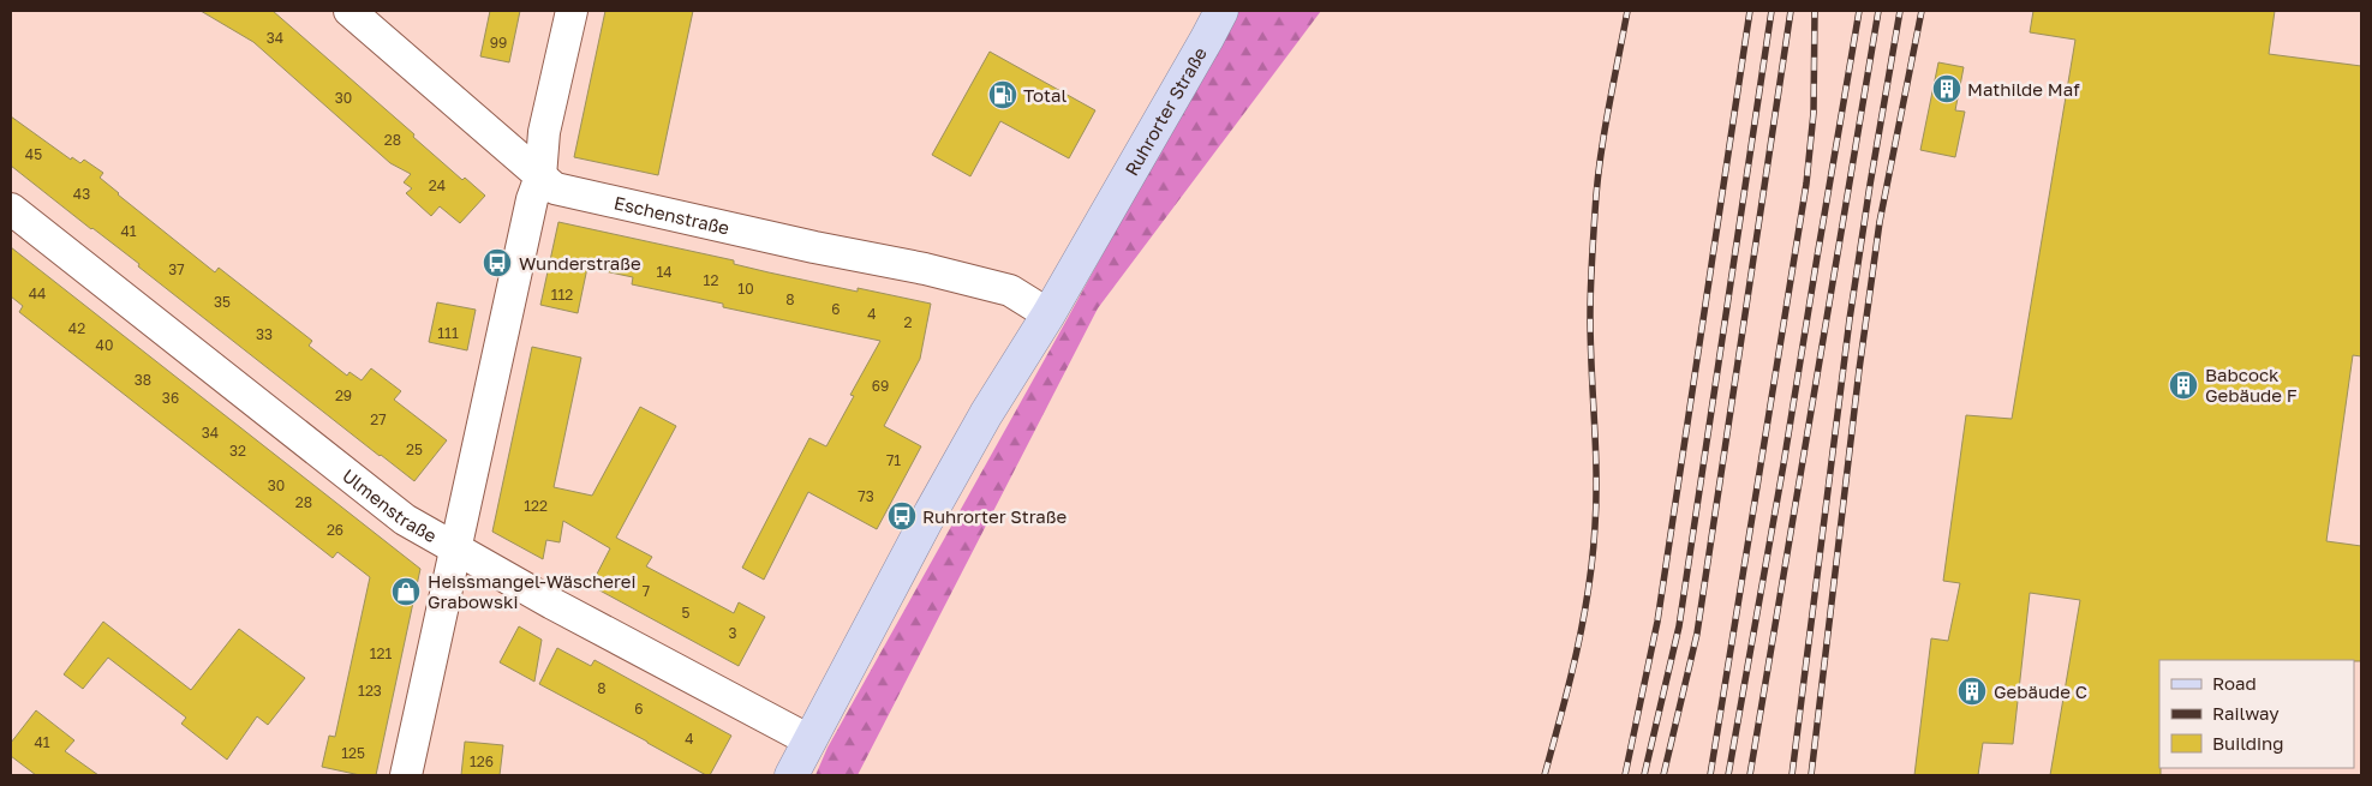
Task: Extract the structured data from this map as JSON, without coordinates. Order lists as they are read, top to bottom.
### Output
{
  "streets": {
    "main road": ["Ruhrorter Straße"],
    "street": ["Eschenstraße", "Ulmenstraße"]
  },
  "crossings": [
    ["Ruhrorter Straße", "Eschenstraße"],
    ["Ruhrorter Straße", "Ulmenstraße"]
  ],
  "places": {
    "building": ["Mathilde Maf", "Babcock Gebäude F", "Gebäude C"],
    "fuel station": ["Total"],
    "bus stop": ["Wunderstraße", "Ruhrorter Straße"],
    "shop": ["Heissmangel-Wäscherei Grabowski"]
  },
  "house_numbers": [
    "34",
    "99",
    "30",
    "28",
    "45",
    "24",
    "43",
    "41",
    "37",
    "14",
    "12",
    "10",
    "44",
    "112",
    "8",
    "35",
    "6",
    "4",
    "2",
    "42",
    "111",
    "33",
    "40",
    "38",
    "69",
    "29",
    "36",
    "27",
    "34",
    "25",
    "32",
    "71",
    "30",
    "73",
    "28",
    "122",
    "26",
    "7",
    "5",
    "3",
    "121",
    "8",
    "123",
    "6",
    "4",
    "41",
    "125",
    "126"
  ],
  "legend": ["Road", "Railway", "Building"]
}
